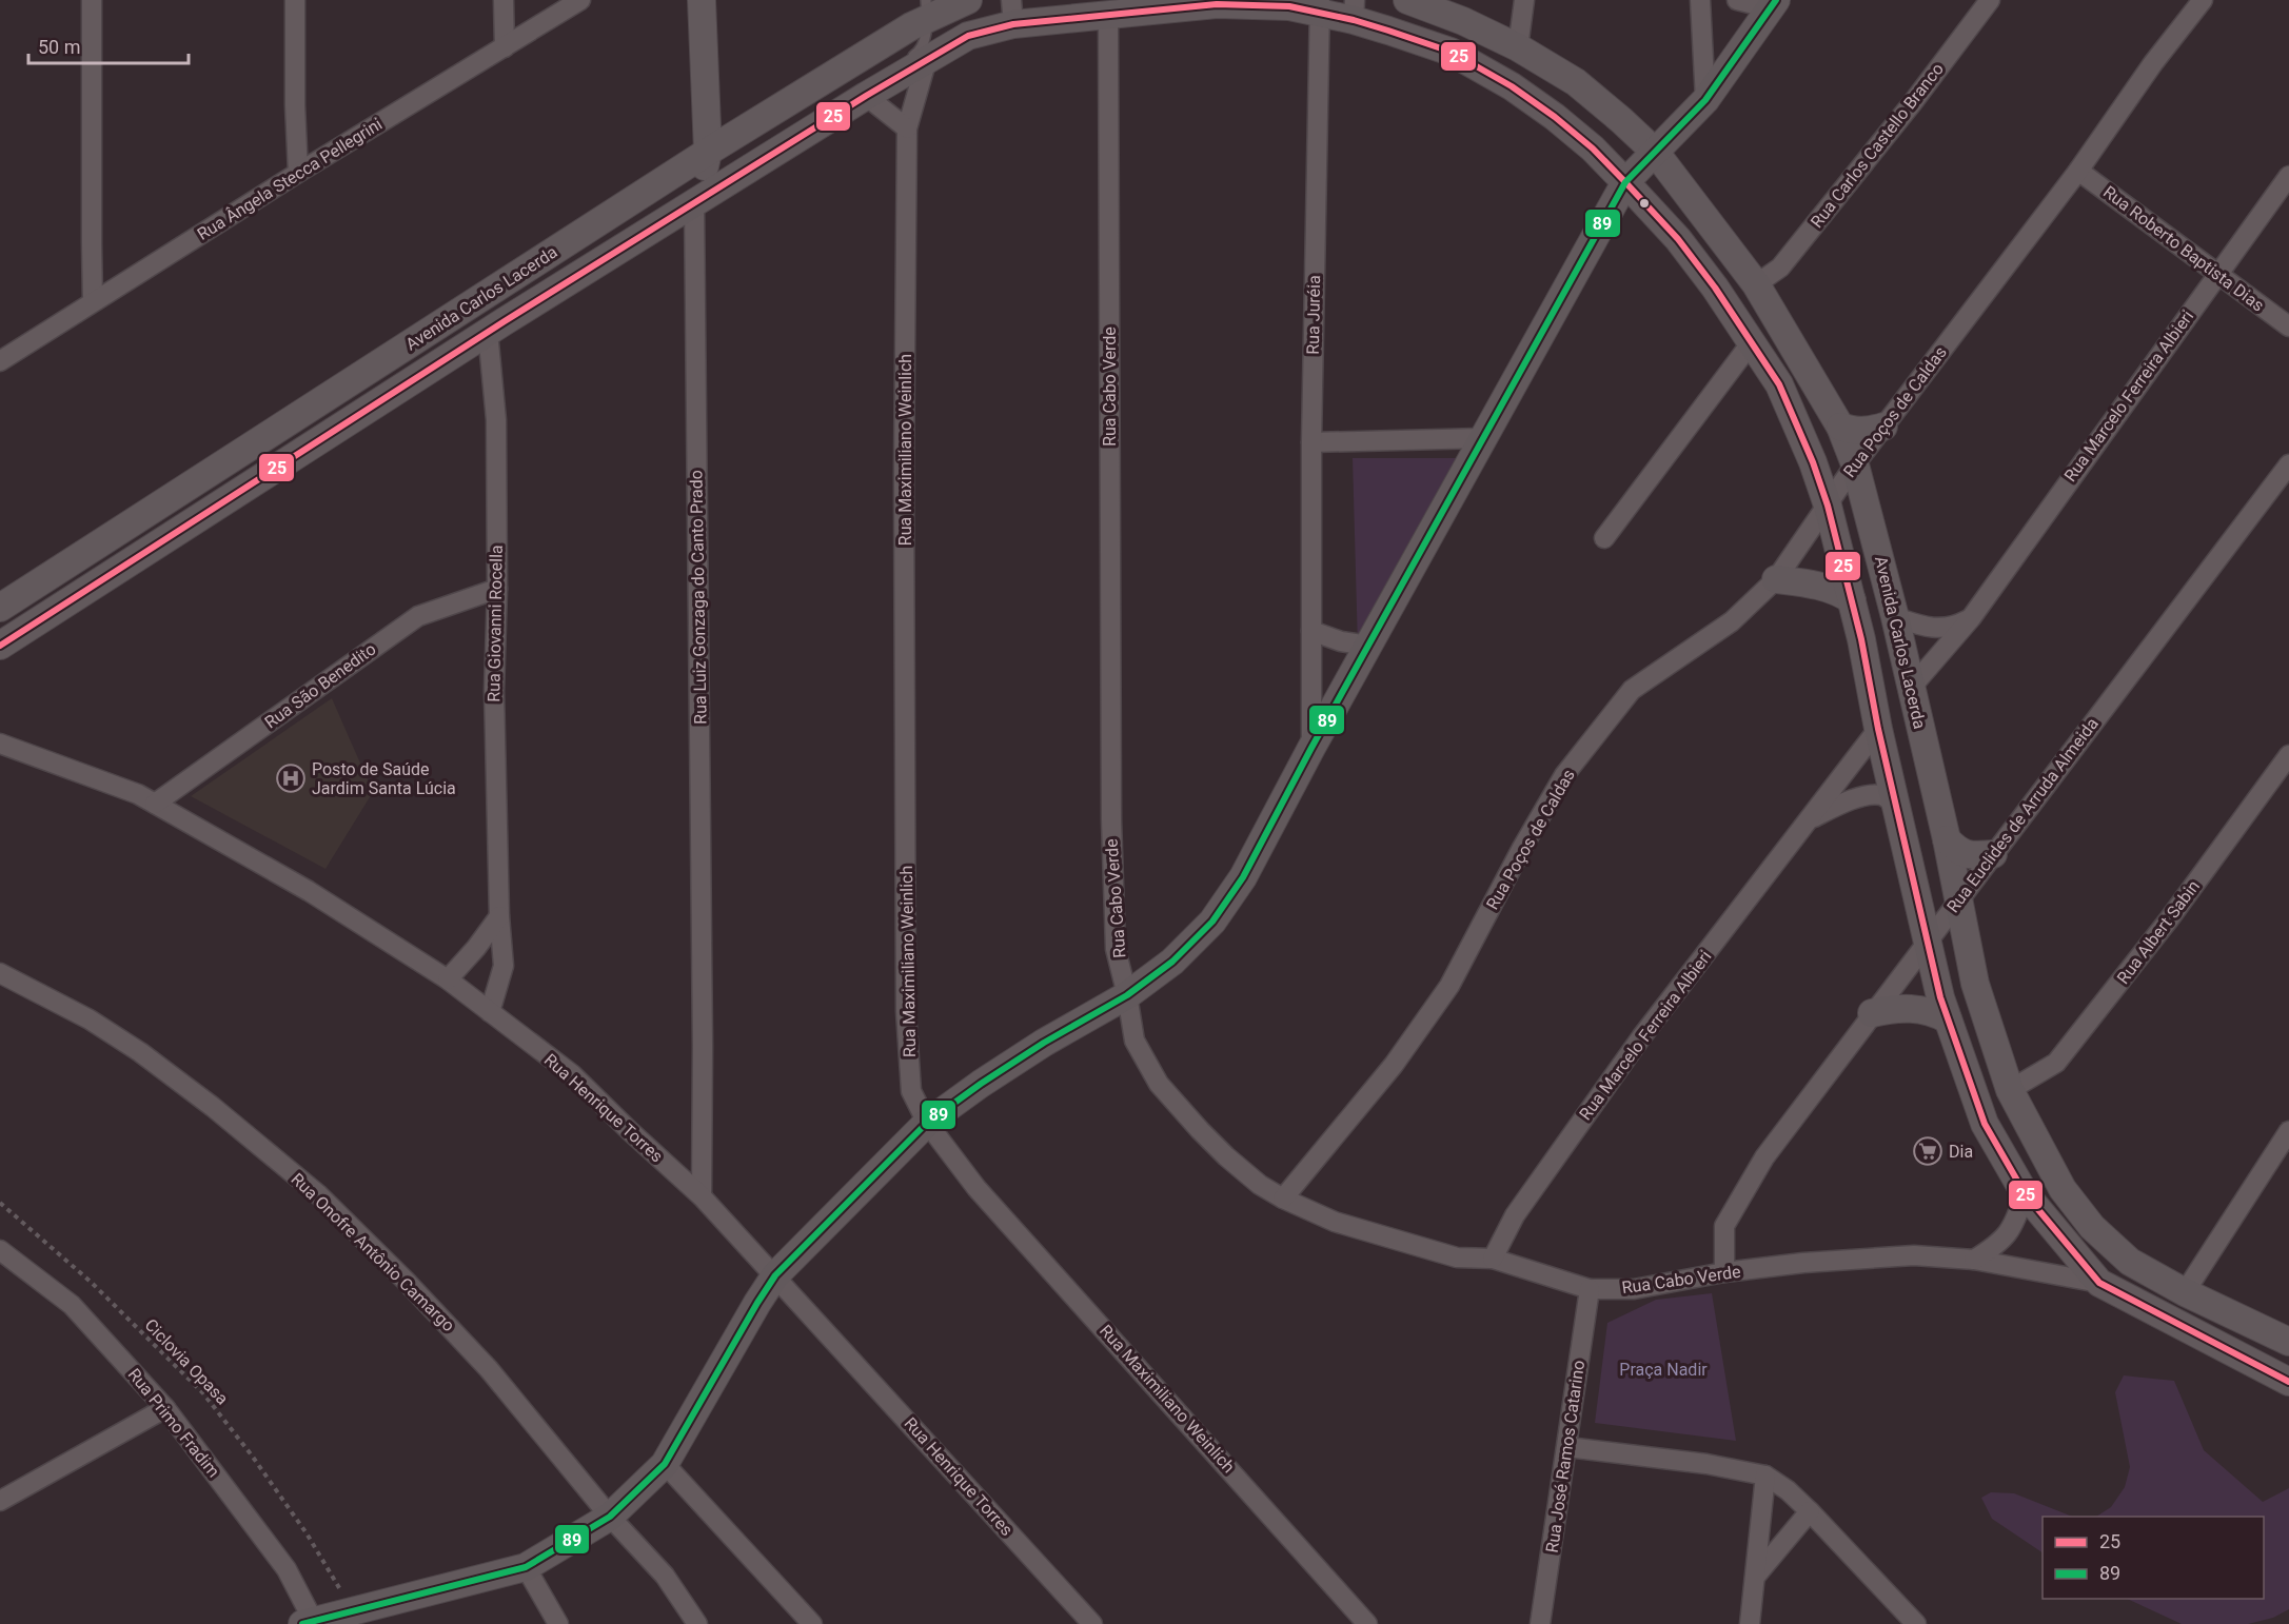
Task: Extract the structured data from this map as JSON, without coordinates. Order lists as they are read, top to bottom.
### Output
{
  "streets": {
    "main road": ["Avenida Carlos Lacerda", "Rua Luiz Gonzaga do Canto Prado"],
    "street": [
      "Rua Carlos Castello Branco",
      "Rua Ângela Stecca Pellegrini",
      "Rua Roberto Baptista Dias",
      "Rua Juréia",
      "Rua Cabo Verde",
      "Rua Marcelo Ferreira Albieri",
      "Rua Poços de Caldas",
      "Rua Maximiliano Weinlich",
      "Rua Giovanni Rocella",
      "Rua São Benedito",
      "Rua Euclides de Arruda Almeida",
      "Rua Albert Sabin",
      "Rua Henrique Torres",
      "Rua Onofre Antônio Camargo",
      "Rua Primo Fradim",
      "Rua José Ramos Catarino"
    ],
    "path": ["Ciclovia Opasa"]
  },
  "crossings": [
    ["Rua Carlos Castello Branco", "Avenida Carlos Lacerda"],
    ["Rua Roberto Baptista Dias", "Rua Marcelo Ferreira Albieri"],
    ["Rua Roberto Baptista Dias", "Rua Poços de Caldas"],
    ["Avenida Carlos Lacerda", "Rua Juréia"],
    ["Avenida Carlos Lacerda", "Rua Cabo Verde"],
    ["Avenida Carlos Lacerda", "Rua Marcelo Ferreira Albieri"],
    ["Avenida Carlos Lacerda", "Rua Poços de Caldas"],
    ["Avenida Carlos Lacerda", "Rua Maximiliano Weinlich"],
    ["Avenida Carlos Lacerda", "Rua Luiz Gonzaga do Canto Prado"],
    ["Avenida Carlos Lacerda", "Rua Giovanni Rocella"],
    ["Avenida Carlos Lacerda", "Rua Euclides de Arruda Almeida"],
    ["Avenida Carlos Lacerda", "Rua Albert Sabin"],
    ["Rua Cabo Verde", "Rua Marcelo Ferreira Albieri"],
    ["Rua Cabo Verde", "Rua Poços de Caldas"],
    ["Rua Cabo Verde", "Rua Euclides de Arruda Almeida"],
    ["Rua Cabo Verde", "Rua José Ramos Catarino"],
    ["Rua Luiz Gonzaga do Canto Prado", "Rua Henrique Torres"],
    ["Rua Giovanni Rocella", "Rua São Benedito"],
    ["Rua Giovanni Rocella", "Rua Henrique Torres"],
    ["Rua São Benedito", "Rua Henrique Torres"]
  ],
  "parks": ["Praça Nadir"],
  "places": {
    "hospital": ["Posto de Saúde Jardim Santa Lúcia"],
    "supermarket": ["Dia"]
  },
  "lines": ["transit line 89", "transit line 25"],
  "legend": ["25", "89"],
  "scale_bar": "50 m"
}
